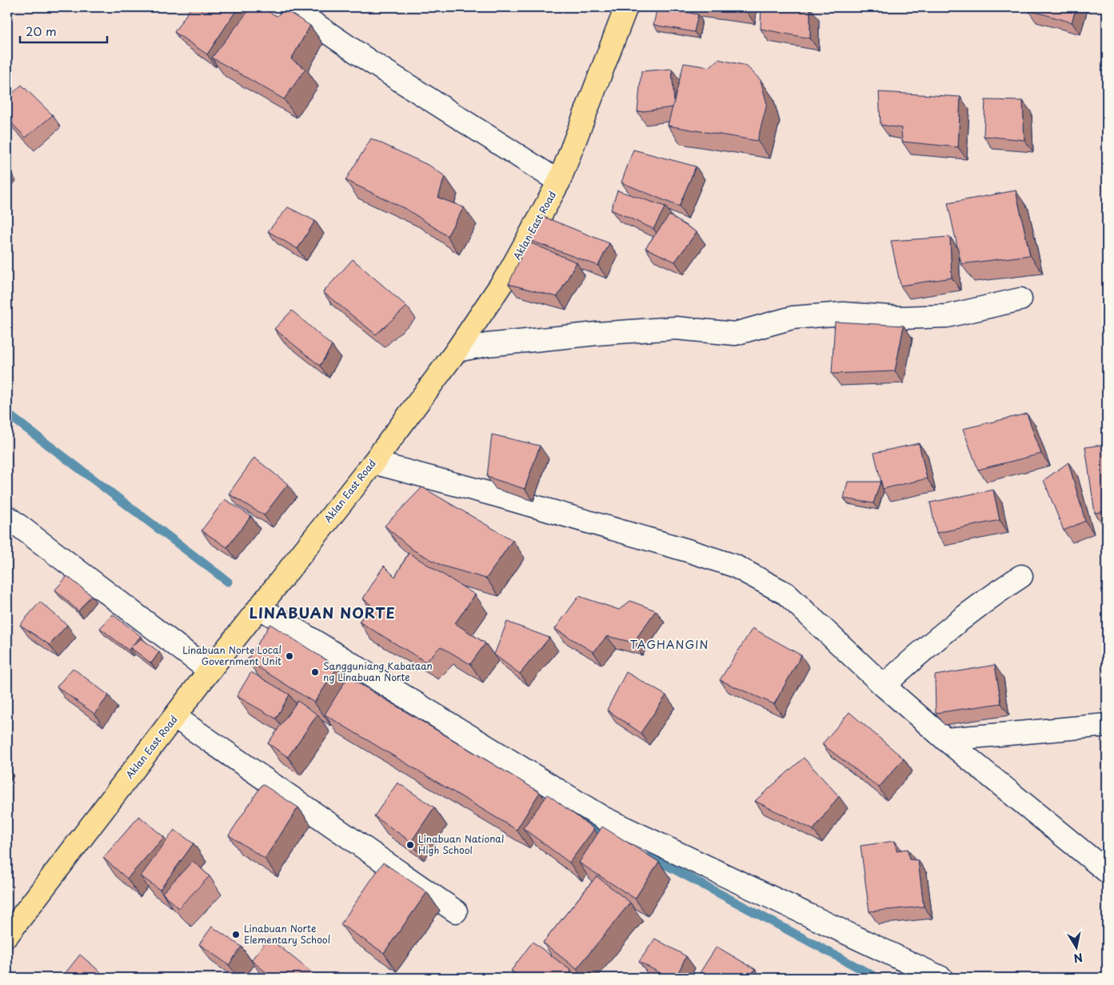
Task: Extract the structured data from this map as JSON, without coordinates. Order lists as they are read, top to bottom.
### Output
{
  "streets": {
    "main road": ["Aklan East Road"]
  },
  "districts": ["LINABUAN NORTE", "TAGHANGIN"],
  "places": [
    "Linabuan Norte Local Government Unit",
    "Sangguniang Kabataan ng Linabuan Norte",
    "Linabuan National High School",
    "Linabuan Norte Elementary School"
  ],
  "scale_bar": "20 m",
  "north": "bottom"
}
